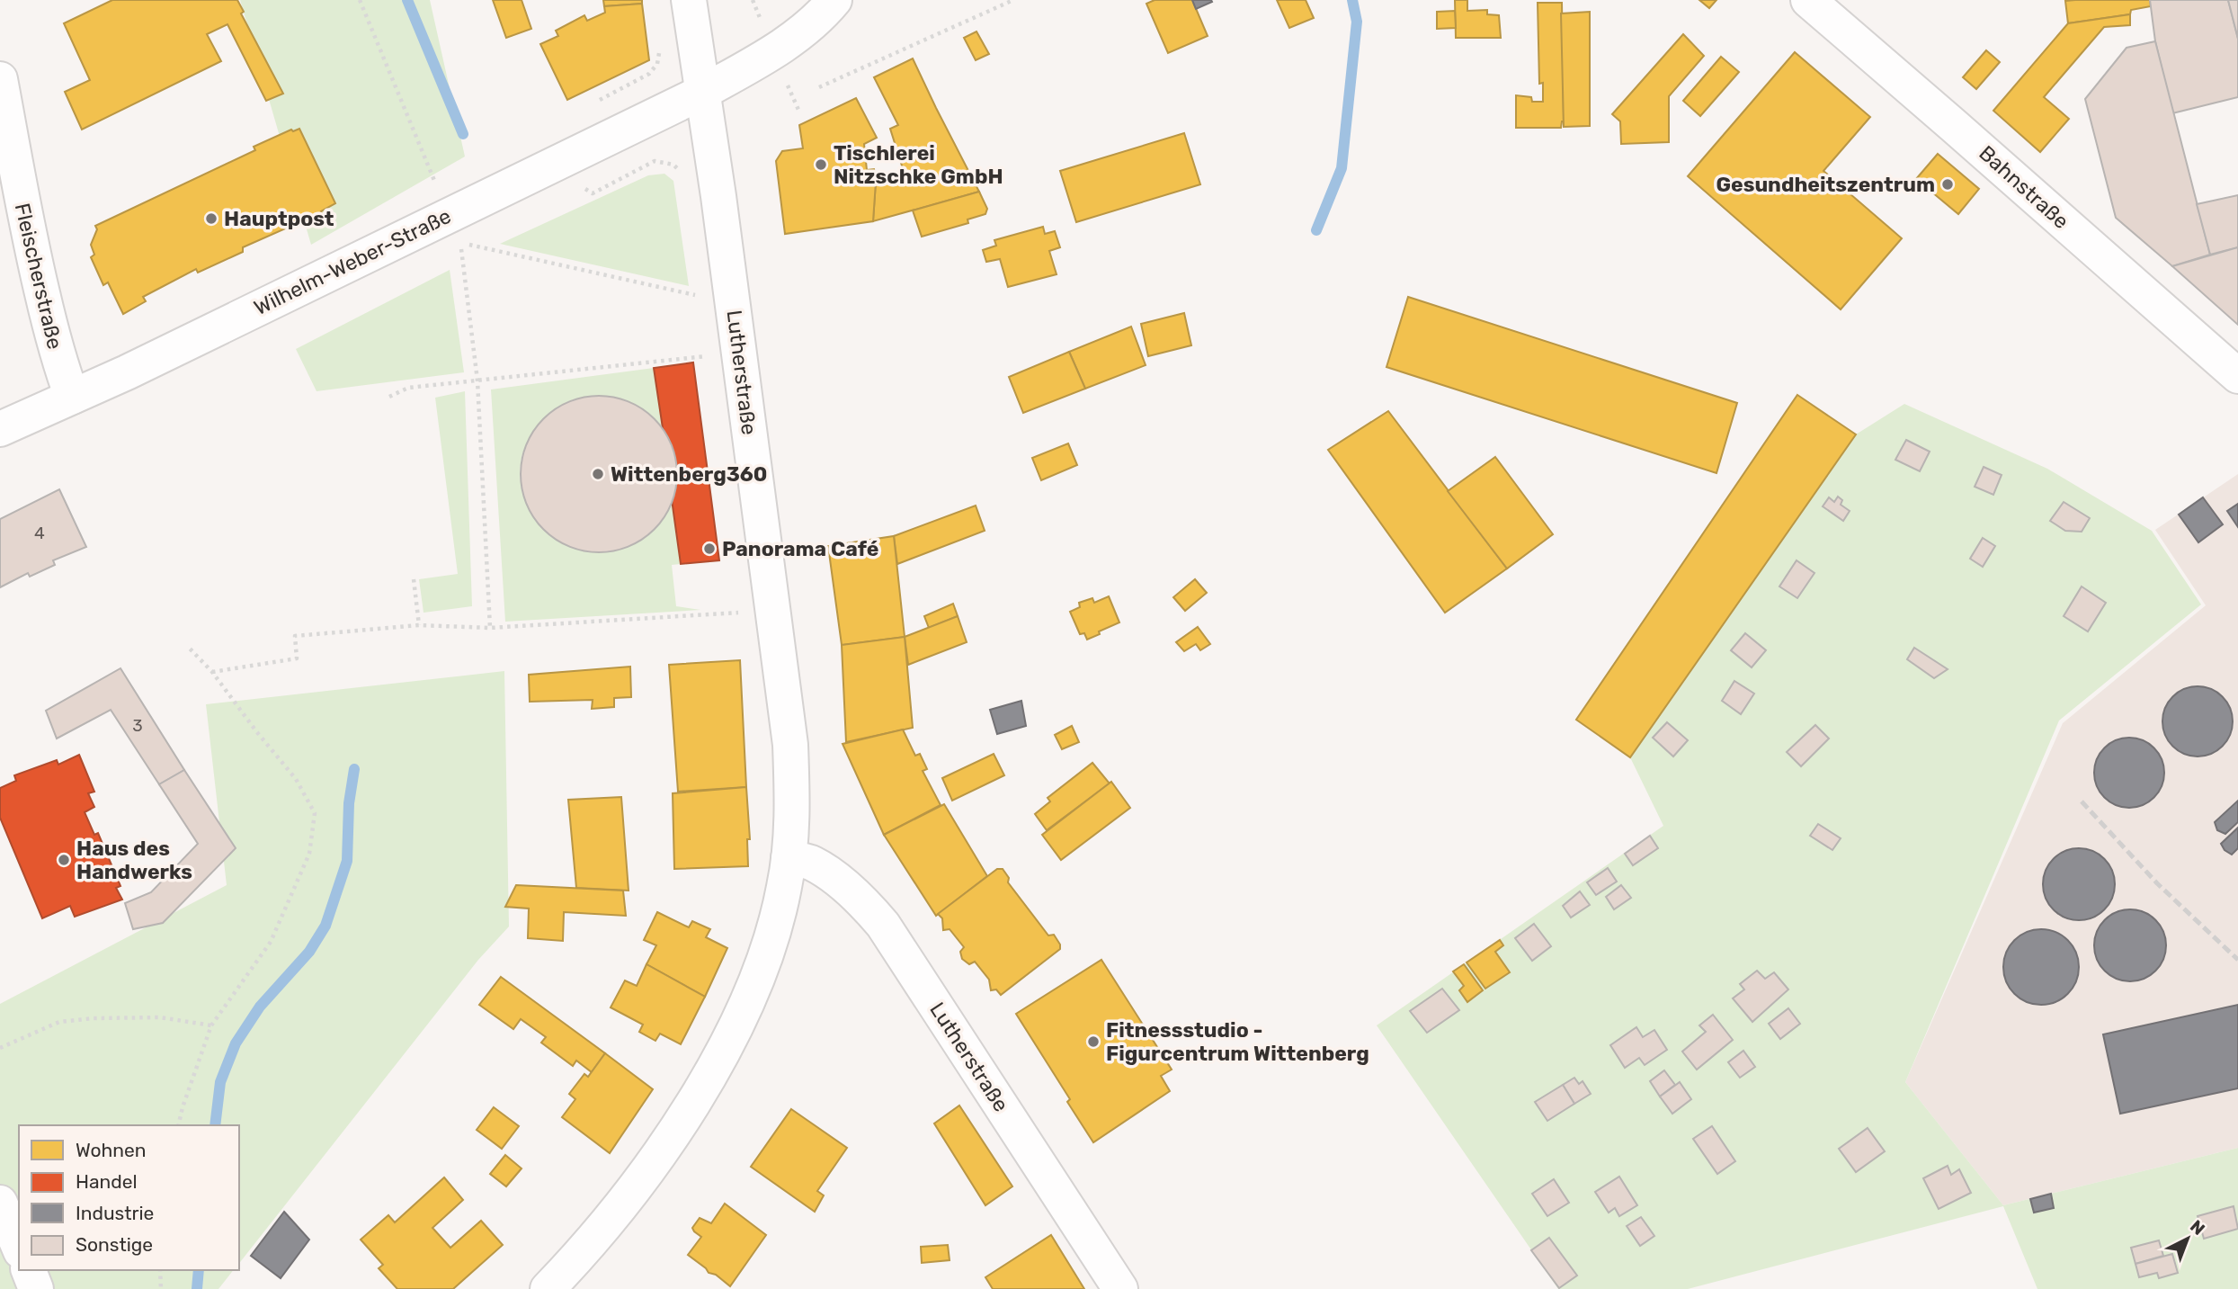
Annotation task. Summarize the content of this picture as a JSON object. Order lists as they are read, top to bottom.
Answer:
{
  "streets": {
    "street": [
      "Bahnstraße",
      "Wilhelm-Weber-Straße",
      "Fleischerstraße",
      "Lutherstraße"
    ]
  },
  "crossings": [
    ["Wilhelm-Weber-Straße", "Fleischerstraße"],
    ["Wilhelm-Weber-Straße", "Lutherstraße"]
  ],
  "places": [
    "Tischlerei Nitzschke GmbH",
    "Gesundheitszentrum",
    "Hauptpost",
    "Wittenberg360",
    "Panorama Café",
    "Haus des Handwerks",
    "Fitnessstudio - Figurcentrum Wittenberg"
  ],
  "house_numbers": ["4", "3"],
  "legend": [
    "Wohnen",
    "Handel",
    "Industrie",
    "Sonstige"
  ],
  "north": "top right"
}
